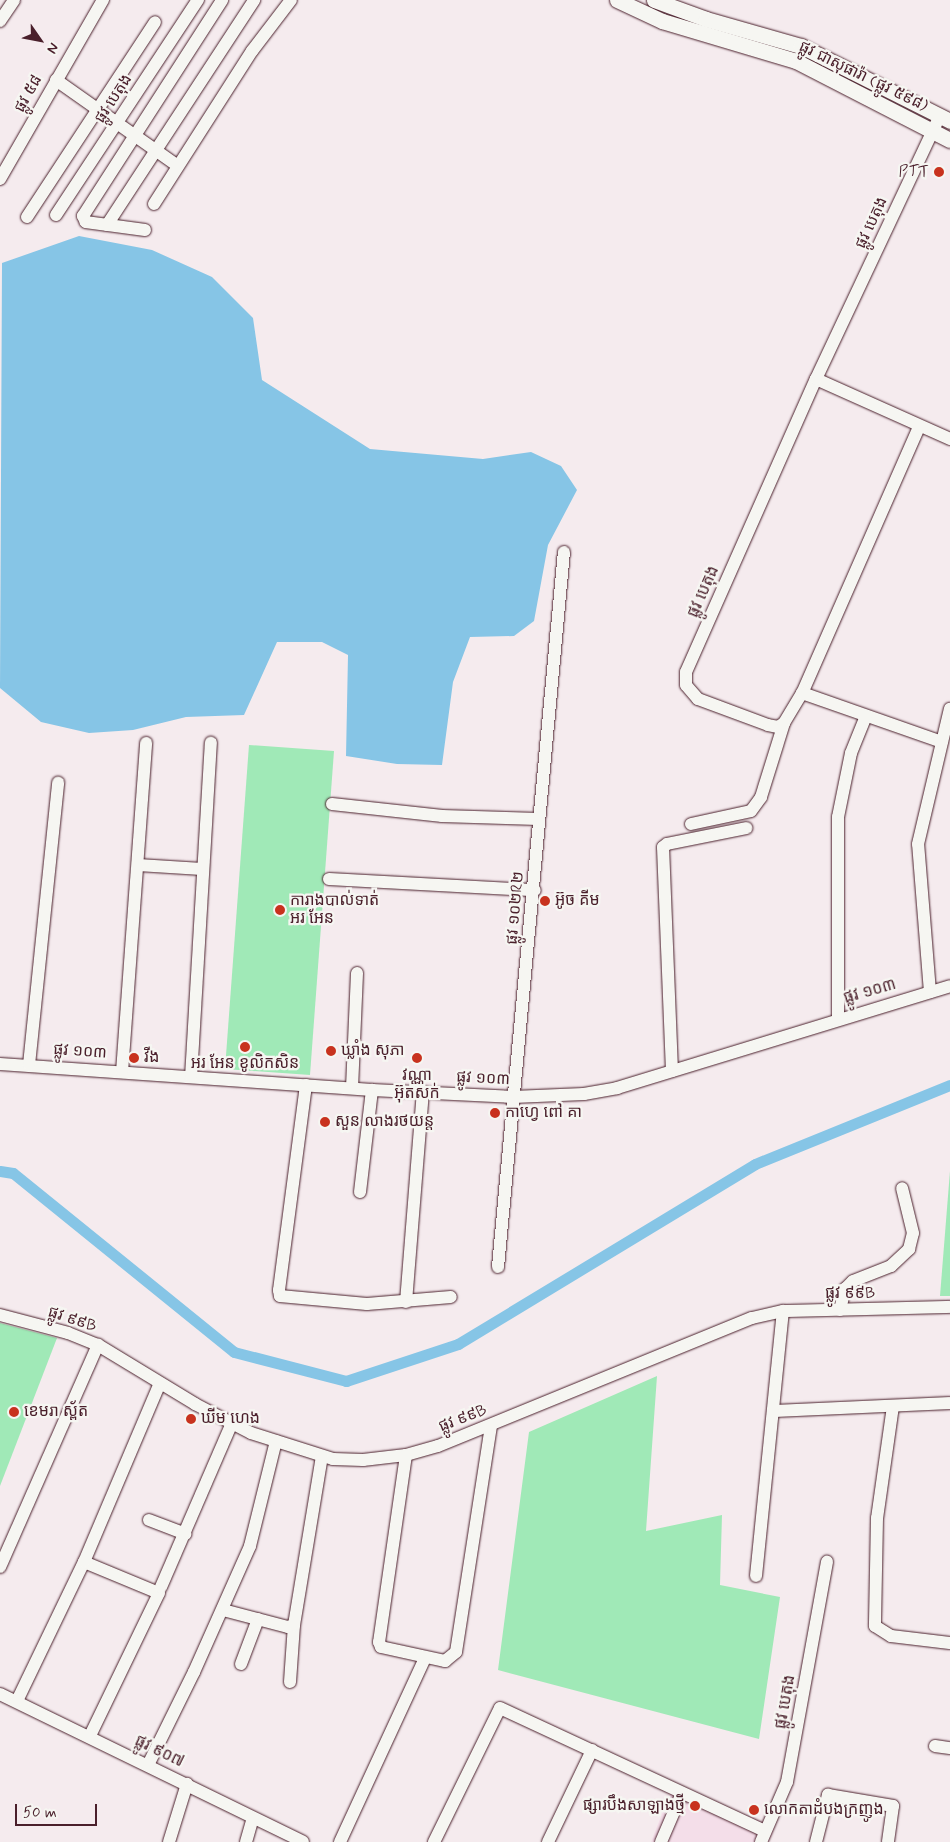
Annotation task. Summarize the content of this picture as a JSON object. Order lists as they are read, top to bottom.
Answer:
{
  "streets": {
    "main road": ["ផ្លូវ ជាសុផារ៉ា (ផ្លូវ ៥៩៨)"],
    "street": [
      "ផ្លូវ ៥៨",
      "ផ្លូវ បេតុង",
      "ផ្លូវ ១០២R២",
      "ផ្លូវ ១០៣",
      "ផ្លូវ ៩៩B",
      "ផ្លូវ ៩០៧"
    ]
  },
  "crossings": [
    ["ផ្លូវ ជាសុផារ៉ា (ផ្លូវ ៥៩៨)", "ផ្លូវ បេតុង"],
    ["ផ្លូវ ១០២R២", "ផ្លូវ ១០៣"]
  ],
  "places": [
    "PTT",
    "អ៊ូច គីម",
    "ការាងបាល់ទាត់ អរ អែន",
    "អរ អែន ខូលិកសិន",
    "ឃ្លាំង សុភា",
    "វីង",
    "វណ្ណា អ៊ុតសក់",
    "កាហ្វេ ពៅ គា",
    "សួន លាងរថយន្ត",
    "ខេមរា ស្ព័ត",
    "ឃីម ហេង",
    "ផ្សារបឹងសាឡាងថ្មី",
    "លោកតាដំបងក្រញូង"
  ],
  "scale_bar": "50 m",
  "north": "bottom right"
}
